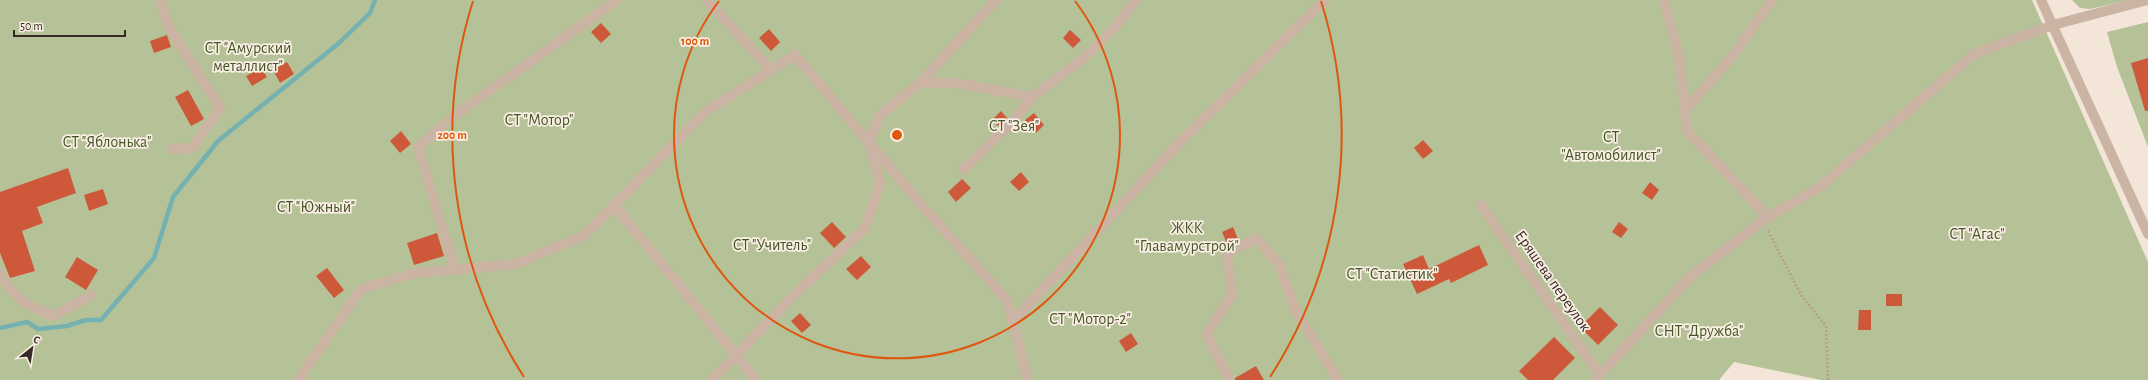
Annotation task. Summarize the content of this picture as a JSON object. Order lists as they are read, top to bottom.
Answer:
{
  "streets": {
    "street": ["Еряшева переулок"]
  },
  "parks": [
    "СТ \"Амурский металлист\"",
    "СТ \"Мотор\"",
    "СТ \"Зея\"",
    "СТ \"Автомобилист\"",
    "СТ \"Яблонька\"",
    "СТ \"Южный\"",
    "ЖКК \"Главамурстрой\"",
    "СТ \"Агас\"",
    "СТ \"Учитель\"",
    "СТ \"Статистик\"",
    "СТ \"Мотор-2\"",
    "СНТ \"Дружба\""
  ],
  "scale_bar": "50 m",
  "north": "top right",
  "rings": ["100 m", "200 m"]
}
